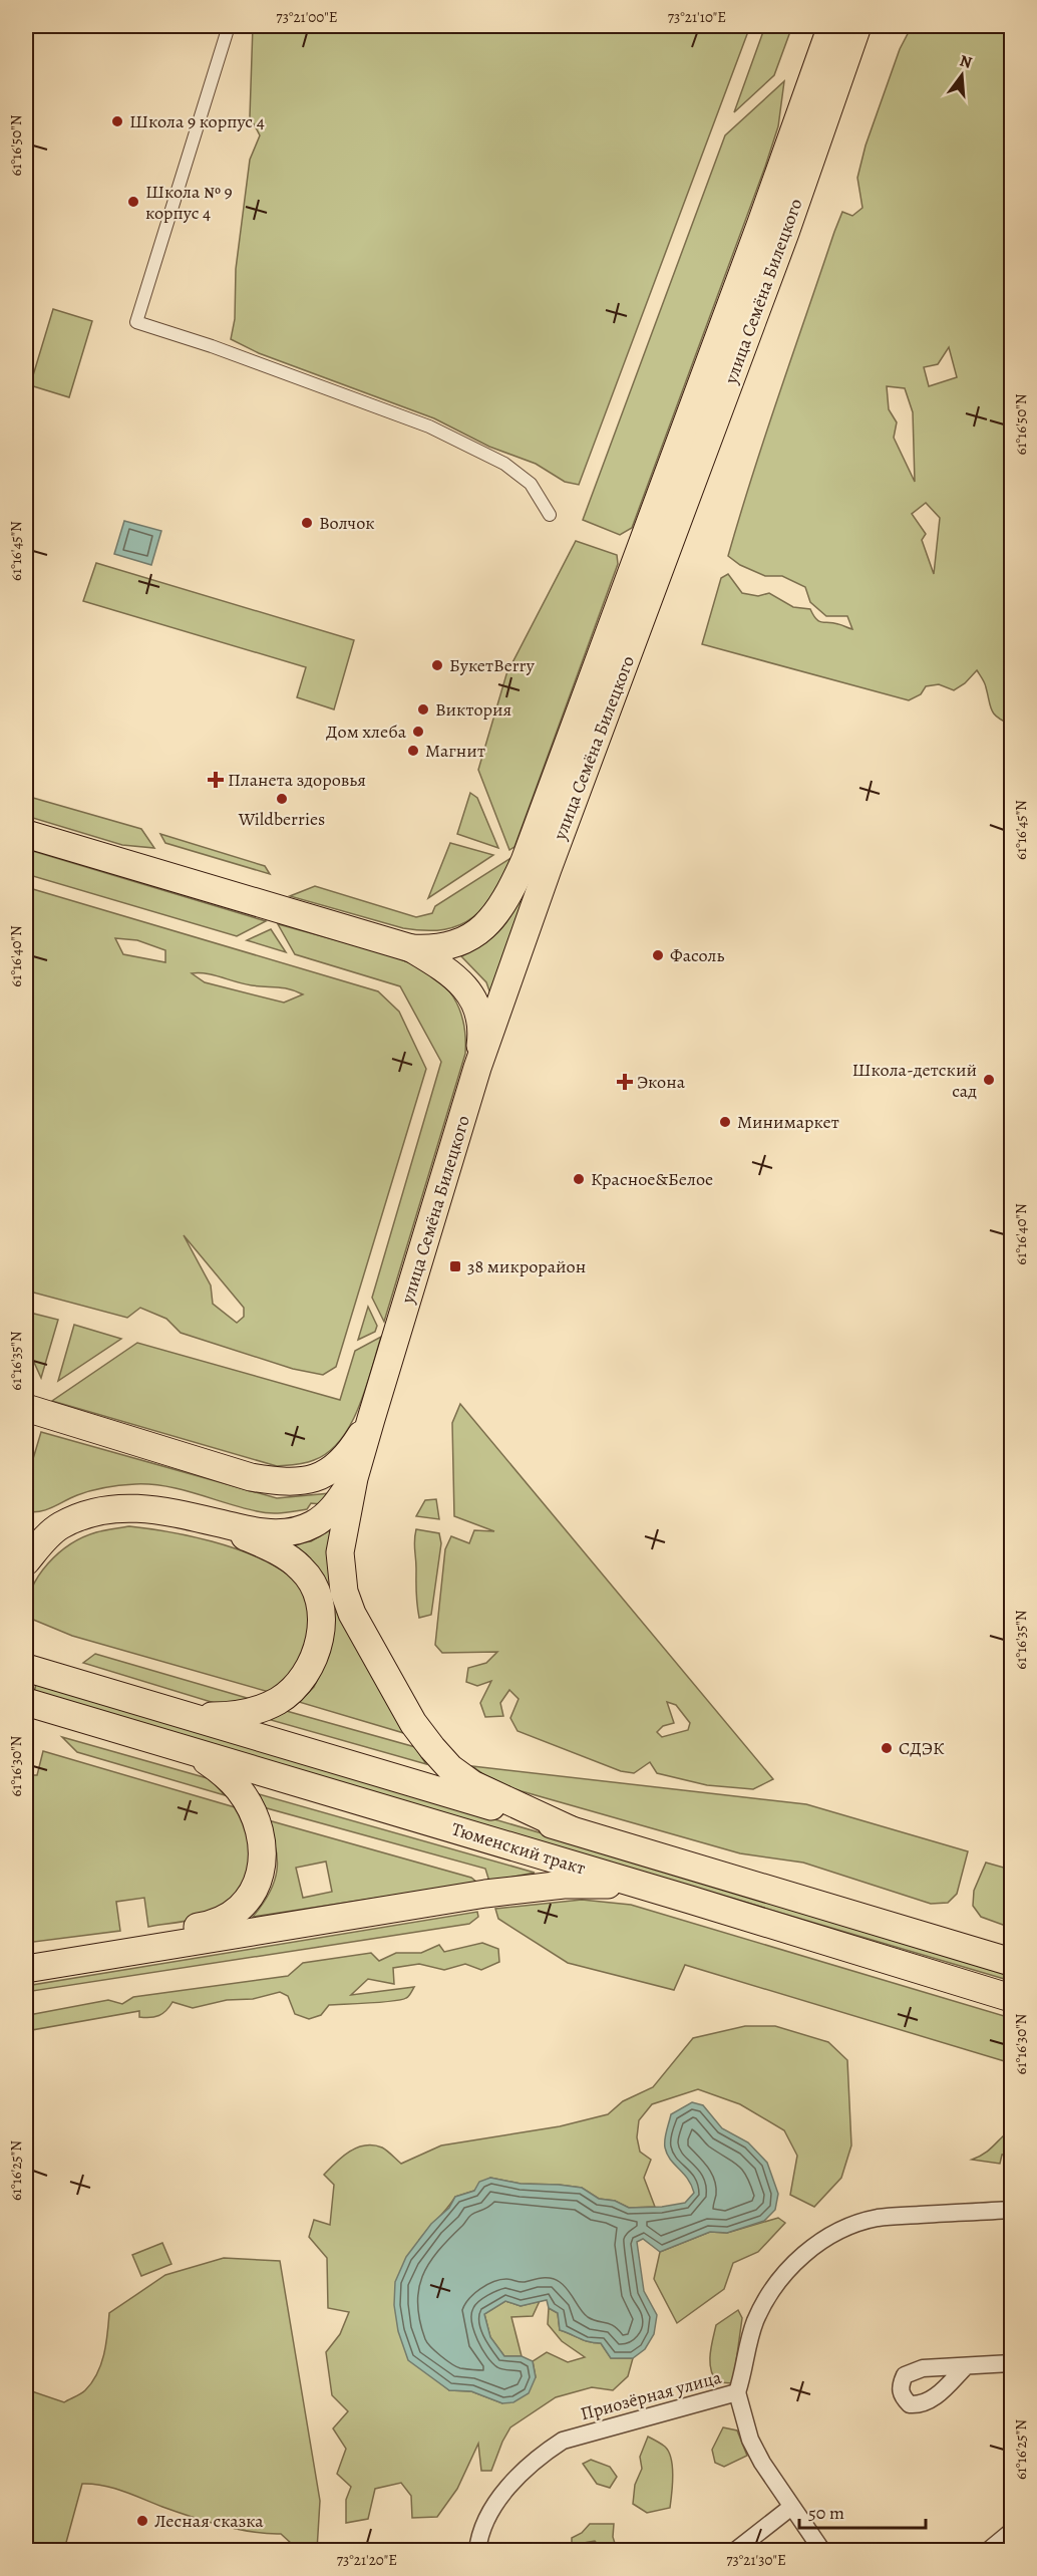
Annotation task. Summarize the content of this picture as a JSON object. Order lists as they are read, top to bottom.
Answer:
{
  "streets": {
    "main road": ["улица Семёна Билецкого", "Тюменский тракт"],
    "street": ["Приозёрная улица"]
  },
  "crossings": [
    ["улица Семёна Билецкого", "Тюменский тракт"]
  ],
  "places": {
    "other": [
      "Школа 9 корпус 4",
      "Школа № 9 корпус 4",
      "Волчок",
      "БукетBerry",
      "Виктория",
      "Дом хлеба",
      "Магнит",
      "Wildberries",
      "Фасоль",
      "Школа-детский сад",
      "Минимаркет",
      "Красное&Белое",
      "СДЭК",
      "Лесная сказка"
    ],
    "health": ["Планета здоровья", "Экона"],
    "transit": ["38 микрорайон"]
  },
  "scale_bar": "50 m",
  "north": "top",
  "coordinates": [
    "73°21'00\"E",
    "73°21'10\"E",
    "61°16'50\"N",
    "61°16'45\"N",
    "61°16'40\"N",
    "61°16'35\"N",
    "61°16'30\"N",
    "61°16'25\"N",
    "73°21'20\"E",
    "73°21'30\"E"
  ]
}
